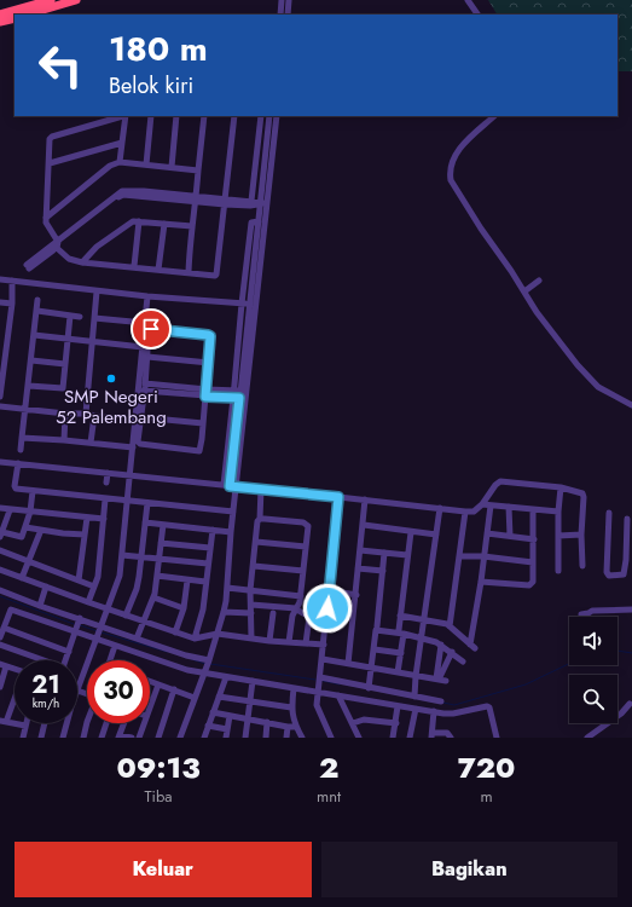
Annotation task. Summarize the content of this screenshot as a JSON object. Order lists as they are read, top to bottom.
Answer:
{
  "places": ["SMP Negeri 52 Palembang"],
  "page": {
    "turn": ["180 m", "Belok kiri"],
    "speed": "21 km/h",
    "limit": "30",
    "eta": [
      "09:13",
      "Tiba",
      "2",
      "mnt",
      "720",
      "m"
    ],
    "buttons": ["Keluar", "Bagikan"]
  }
}
